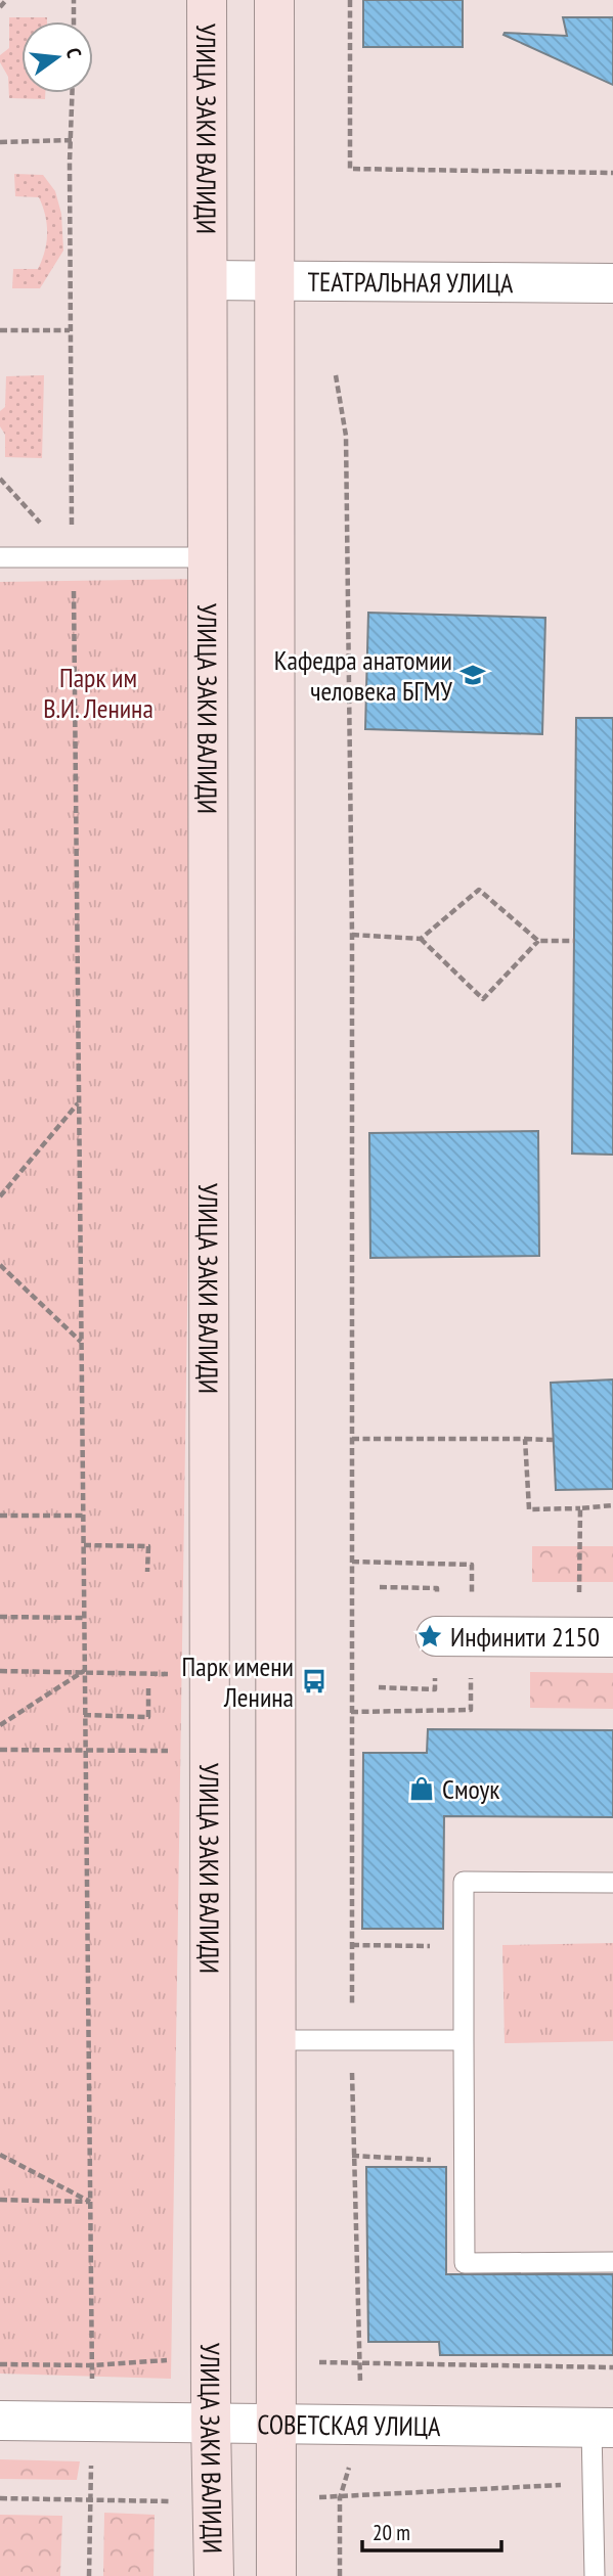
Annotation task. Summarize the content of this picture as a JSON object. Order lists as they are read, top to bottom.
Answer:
{
  "streets": {
    "main road": ["УЛИЦА ЗАКИ ВАЛИДИ"],
    "street": ["ТЕАТРАЛЬНАЯ УЛИЦА", "СОВЕТСКАЯ УЛИЦА"]
  },
  "crossings": [
    ["УЛИЦА ЗАКИ ВАЛИДИ", "ТЕАТРАЛЬНАЯ УЛИЦА"],
    ["УЛИЦА ЗАКИ ВАЛИДИ", "СОВЕТСКАЯ УЛИЦА"]
  ],
  "parks": ["Парк им В.И. Ленина"],
  "places": {
    "school or university": ["Кафедра анатомии человека БГМУ"],
    "place": ["Инфинити 2150"],
    "bus stop": ["Парк имени Ленина"],
    "shop": ["Смоук"]
  },
  "scale_bar": "20 m",
  "north": "right"
}
